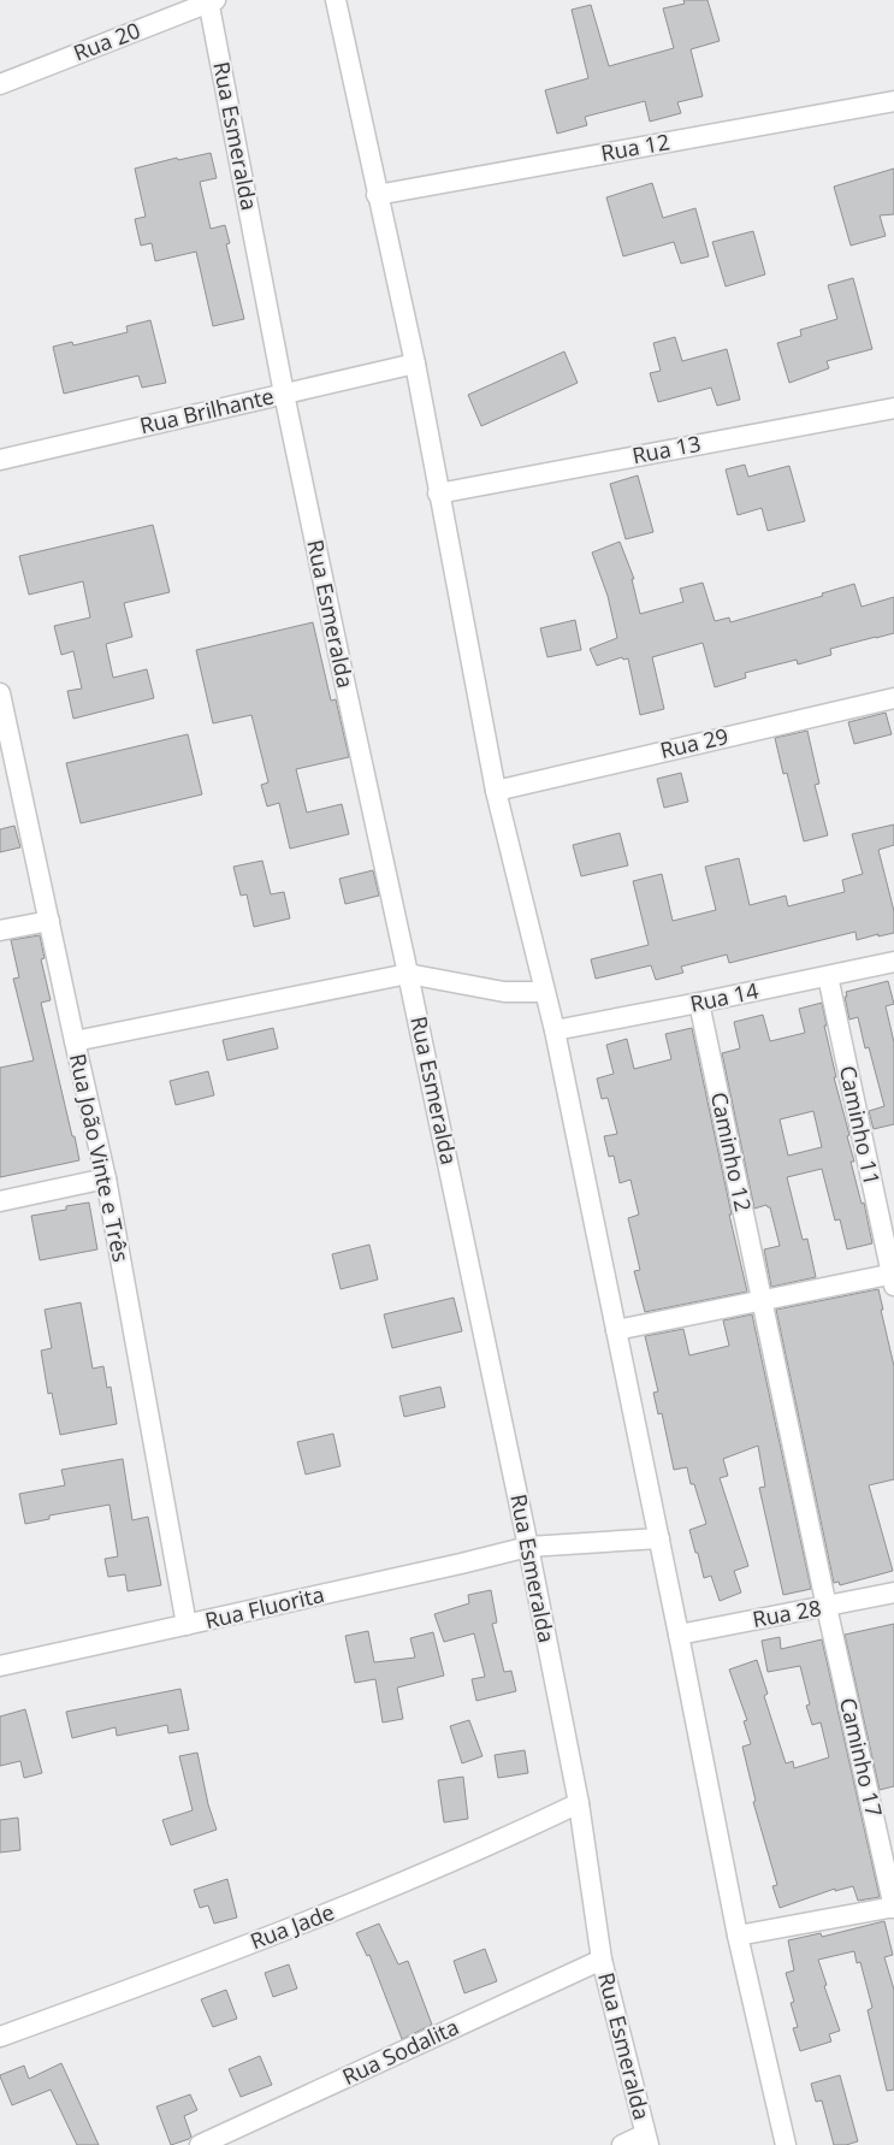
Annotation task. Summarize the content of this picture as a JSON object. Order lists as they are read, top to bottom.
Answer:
{
  "streets": {
    "street": [
      "Rua 20",
      "Rua Esmeralda",
      "Rua 12",
      "Rua Brilhante",
      "Rua 13",
      "Rua 29",
      "Rua 14",
      "Caminho 11",
      "Caminho 12",
      "Rua João Vinte e Três",
      "Rua Fluorita",
      "Rua 28",
      "Caminho 17",
      "Rua Jade",
      "Rua Sodalita"
    ]
  },
  "crossings": [
    ["Rua 20", "Rua Esmeralda"],
    ["Rua Esmeralda", "Rua Brilhante"],
    ["Rua Esmeralda", "Rua Fluorita"],
    ["Rua Esmeralda", "Rua Jade"],
    ["Rua Esmeralda", "Rua Sodalita"],
    ["Rua 14", "Caminho 11"],
    ["Rua 14", "Caminho 12"],
    ["Caminho 12", "Rua 28"],
    ["Caminho 12", "Caminho 17"],
    ["Rua João Vinte e Três", "Rua Fluorita"],
    ["Rua 28", "Caminho 17"]
  ]
}
